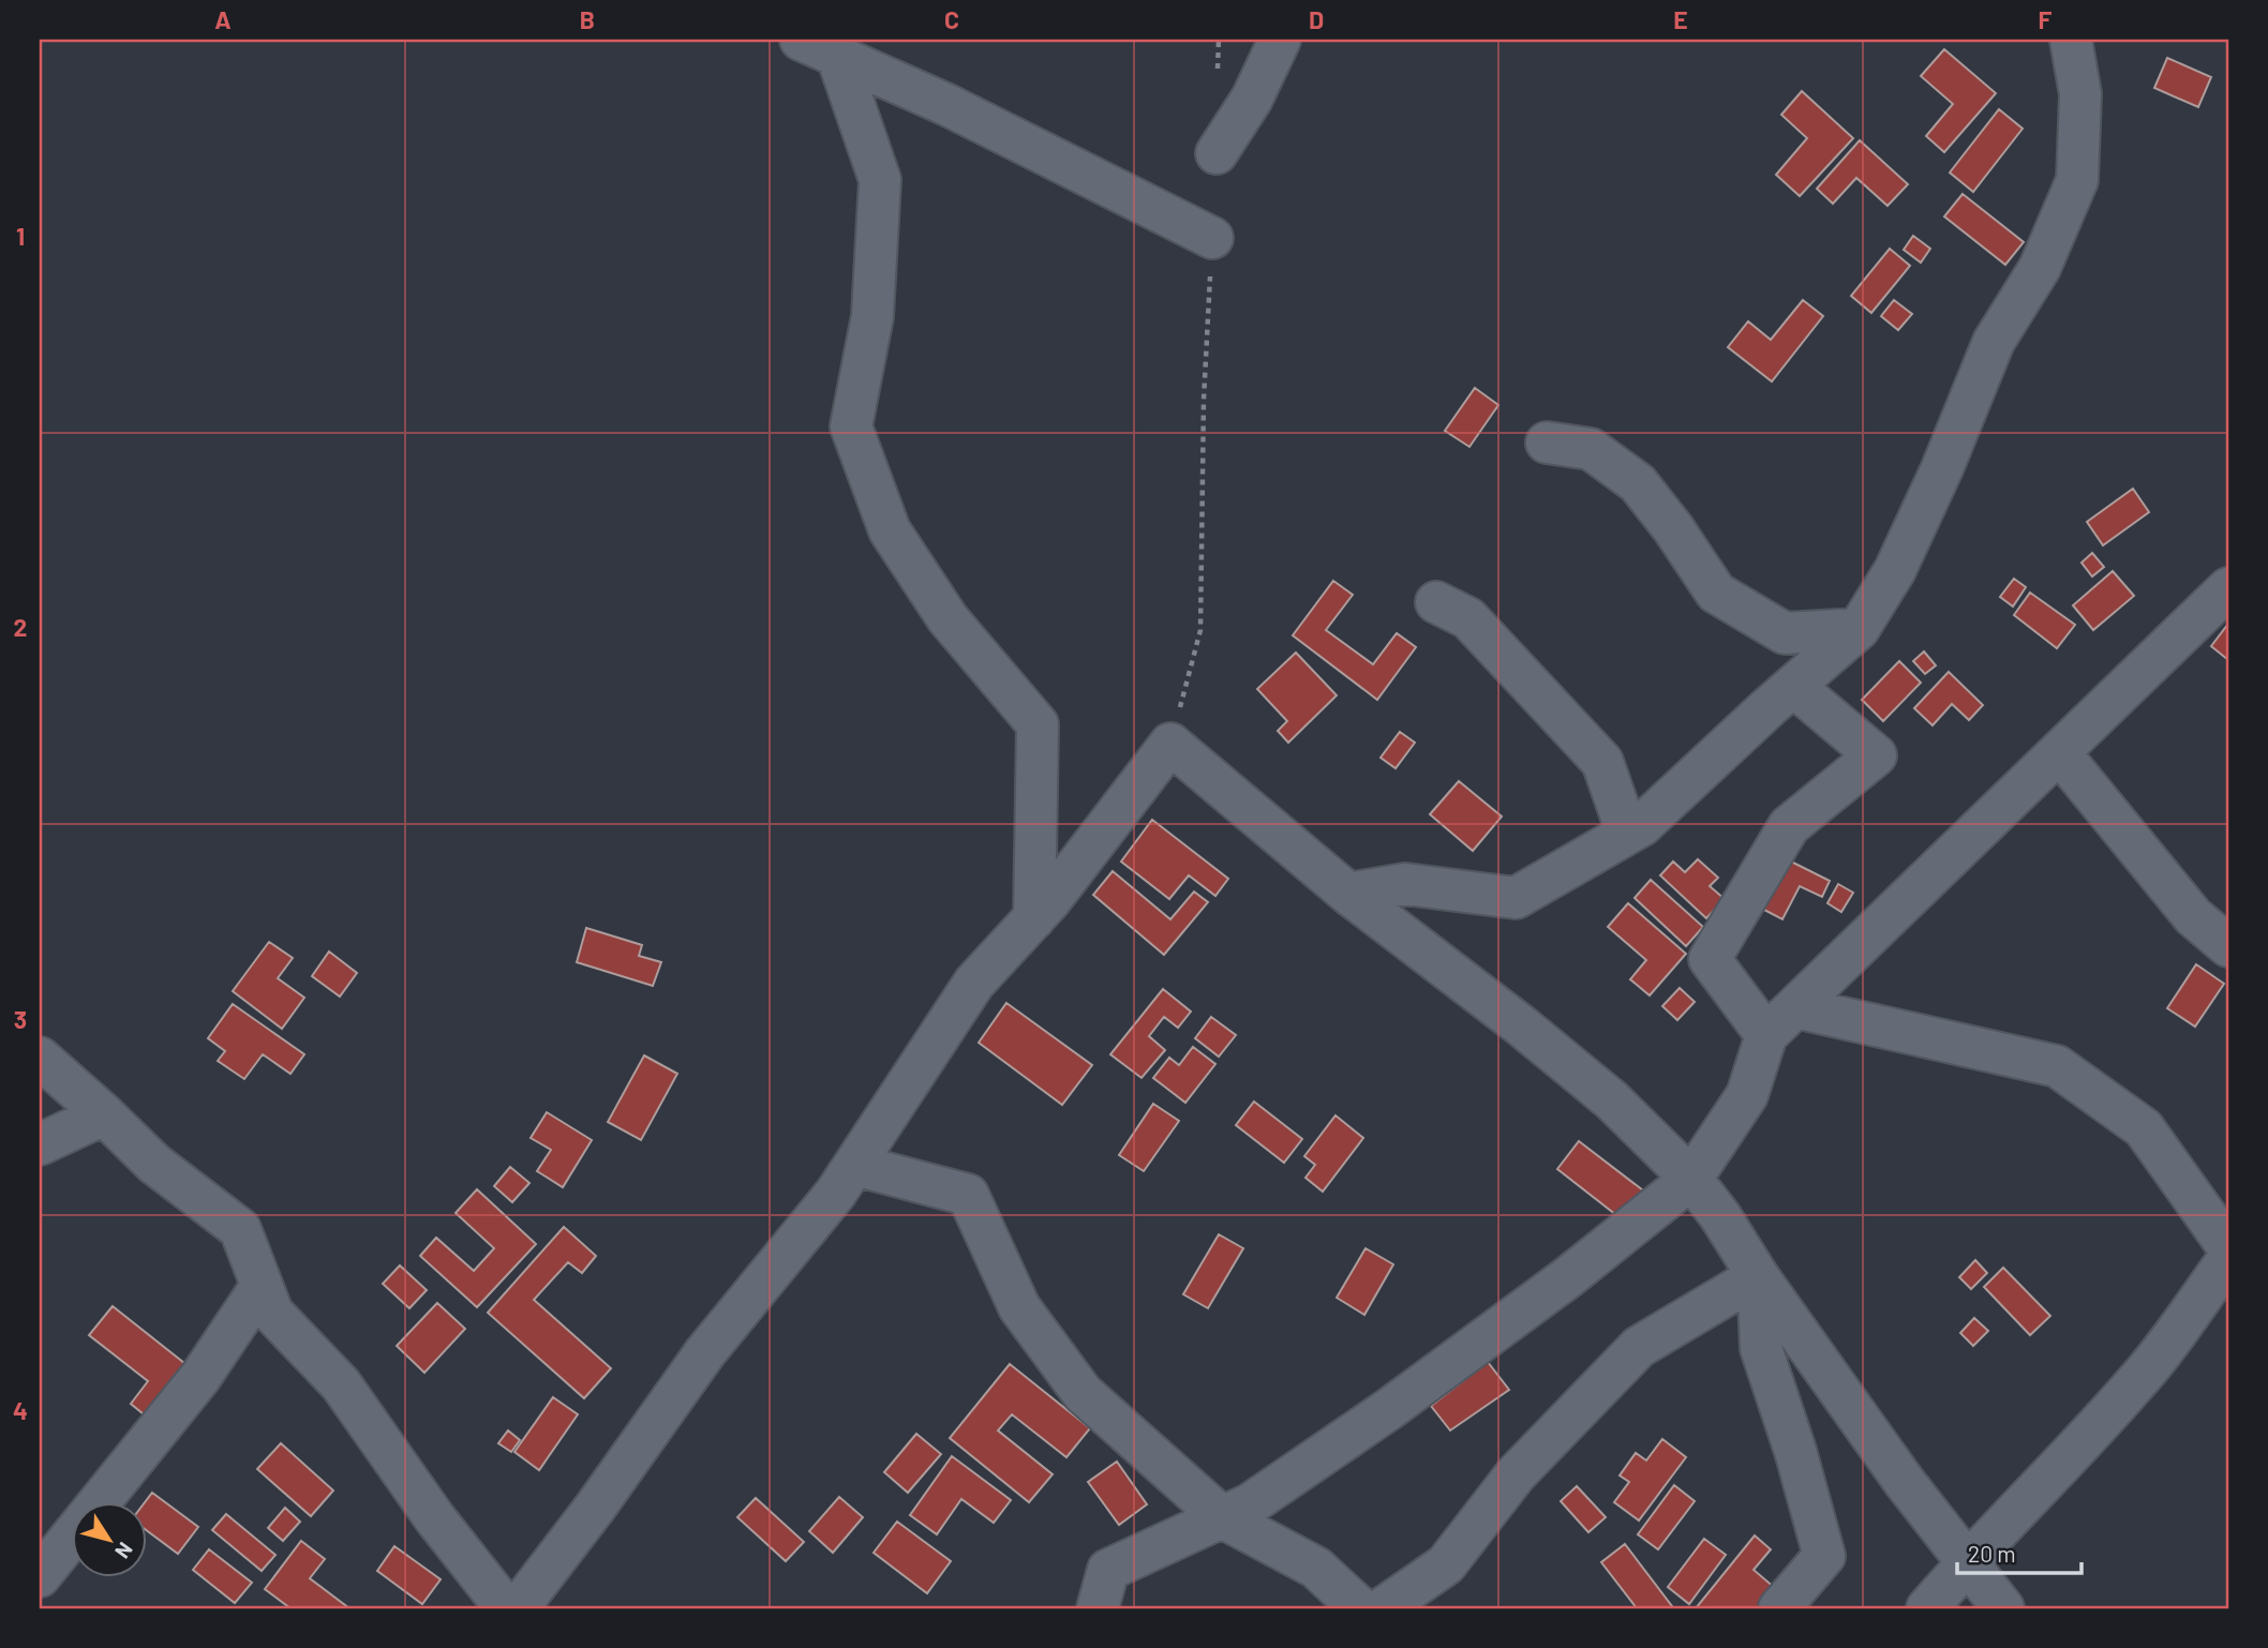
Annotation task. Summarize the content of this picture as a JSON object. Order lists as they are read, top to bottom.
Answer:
{
  "scale_bar": "20 m",
  "north": "bottom right",
  "grid": {
    "columns": [
      "A",
      "B",
      "C",
      "D",
      "E",
      "F"
    ],
    "rows": [
      "1",
      "2",
      "3",
      "4"
    ]
  }
}
